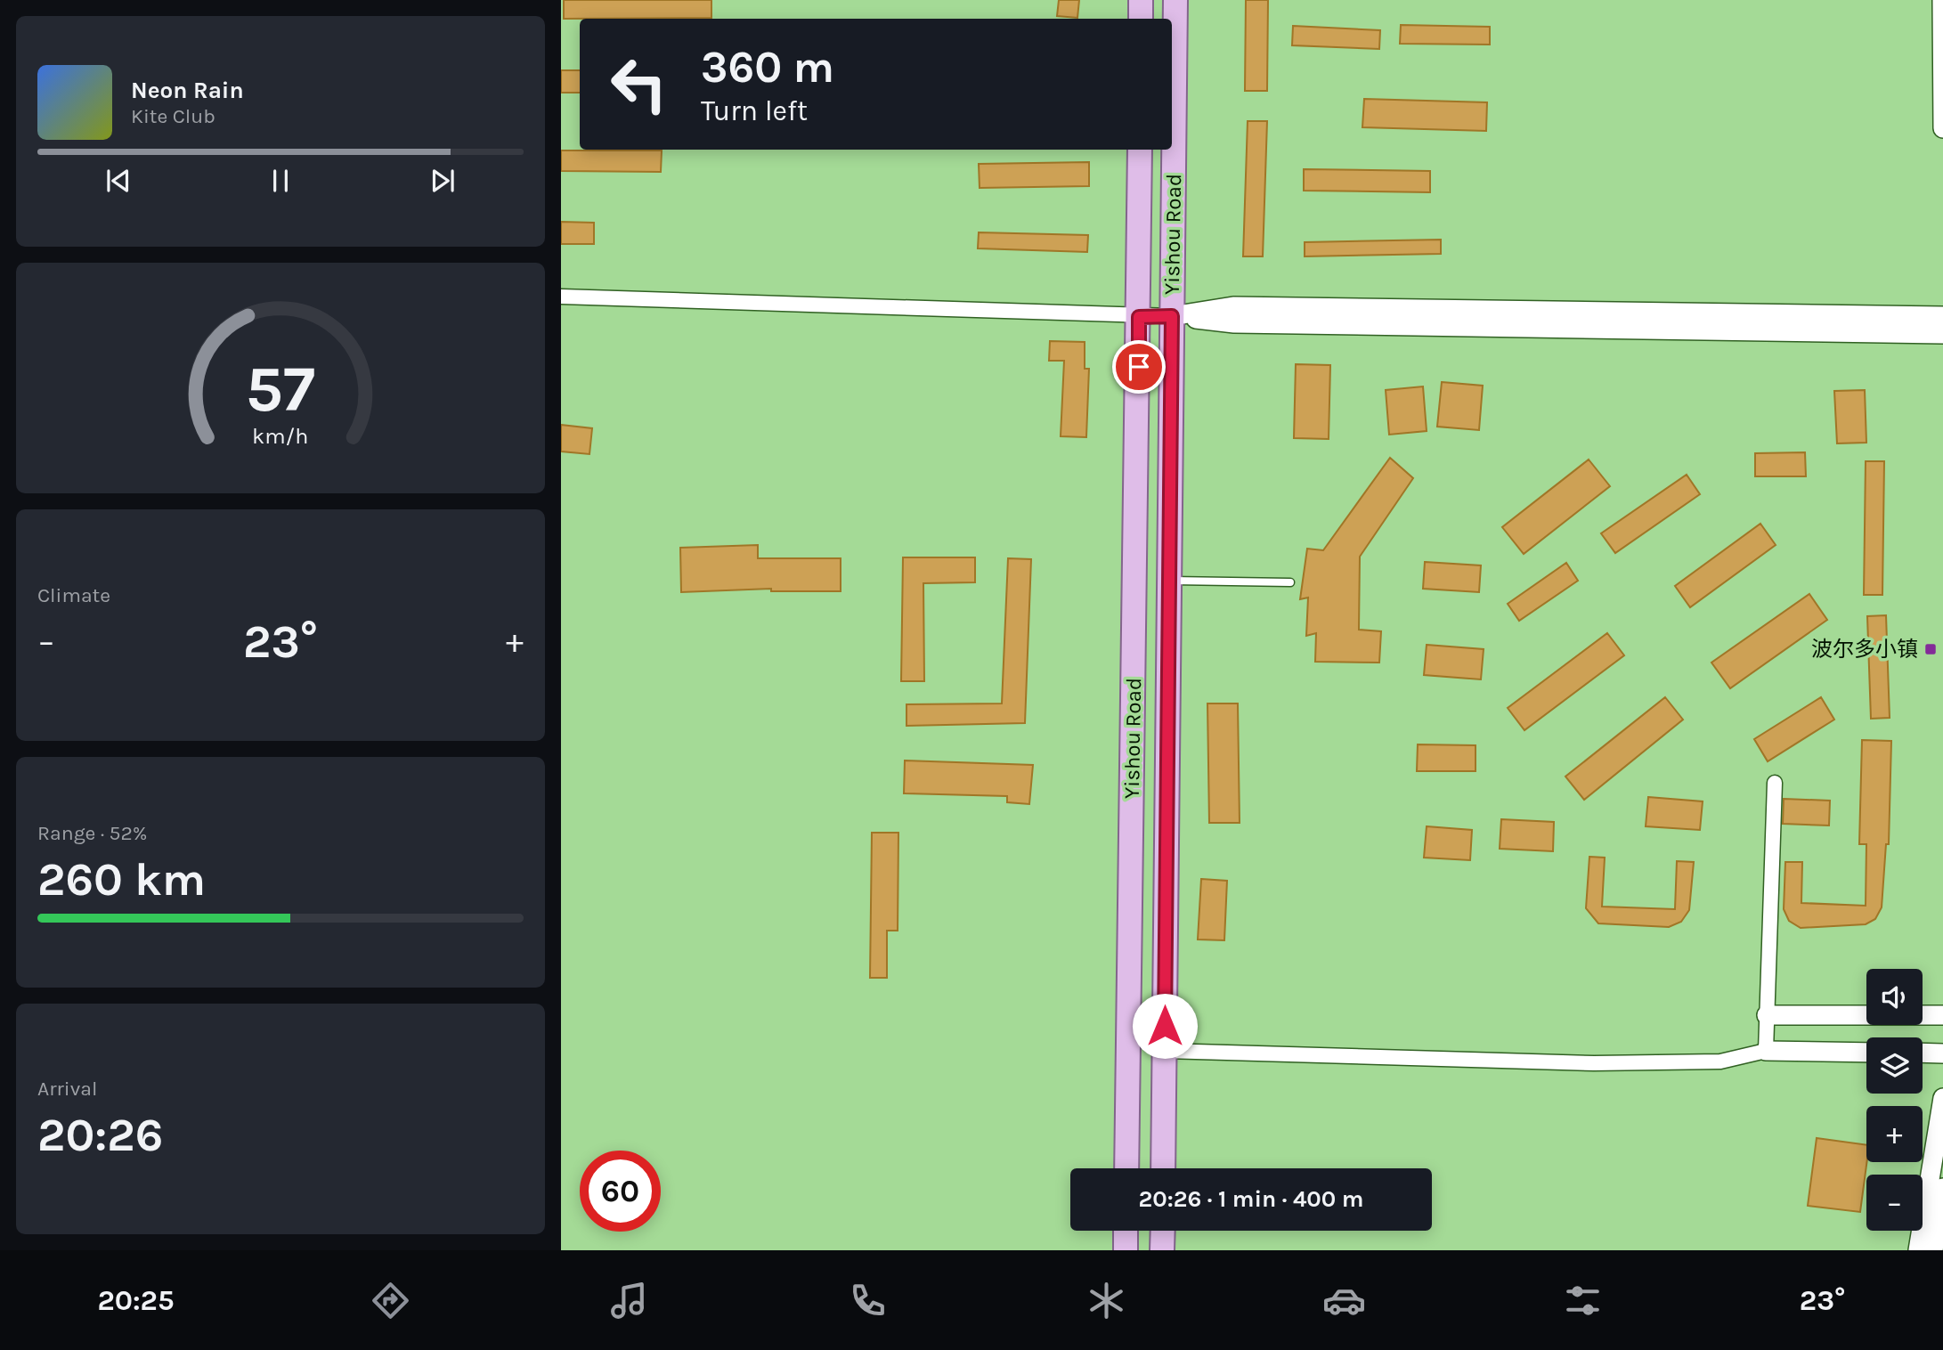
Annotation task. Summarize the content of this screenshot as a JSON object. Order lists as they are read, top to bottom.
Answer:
{
  "streets": {
    "main road": ["Yishou Road"]
  },
  "places": {
    "transit": ["波尔多小镇"]
  },
  "page": {
    "turn": ["360 m", "Turn left"],
    "song": ["Neon Rain", "Kite Club"],
    "tile": [
      "Climate",
      ["Range · 52%", "260 km"],
      ["Arrival", "20:26"]
    ],
    "heat": ["−", "23°", "+"],
    "map_buttons": ["+", "−"],
    "limit": "60",
    "trip": "20:26 · 1 min · 400 m",
    "tabs": ["20:25", "23°"],
    "gauge": ["57", "km/h"]
  }
}
